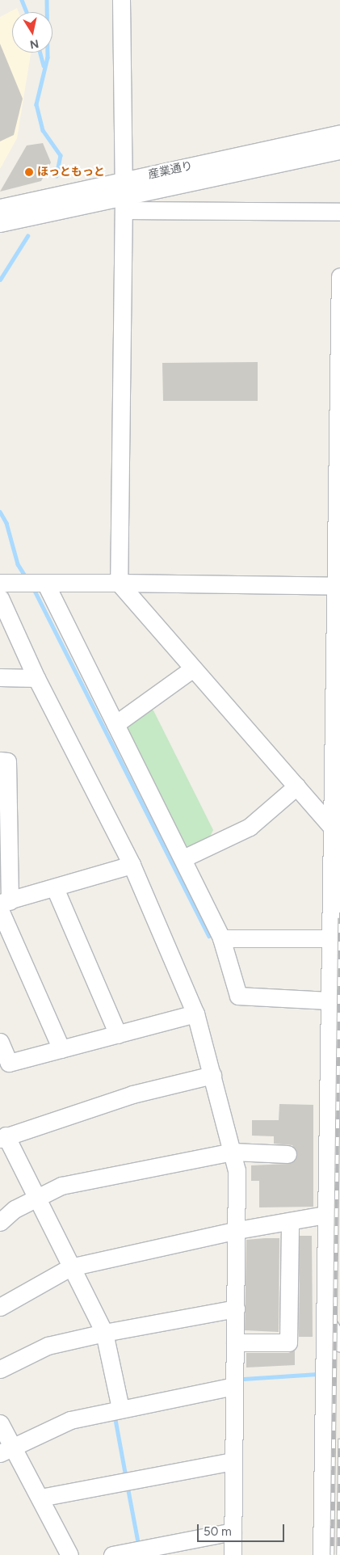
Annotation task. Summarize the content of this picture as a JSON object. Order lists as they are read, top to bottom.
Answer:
{
  "streets": {
    "street": ["産業通り"]
  },
  "places": ["ほっともっと"],
  "scale_bar": "50 m",
  "north": "bottom"
}
